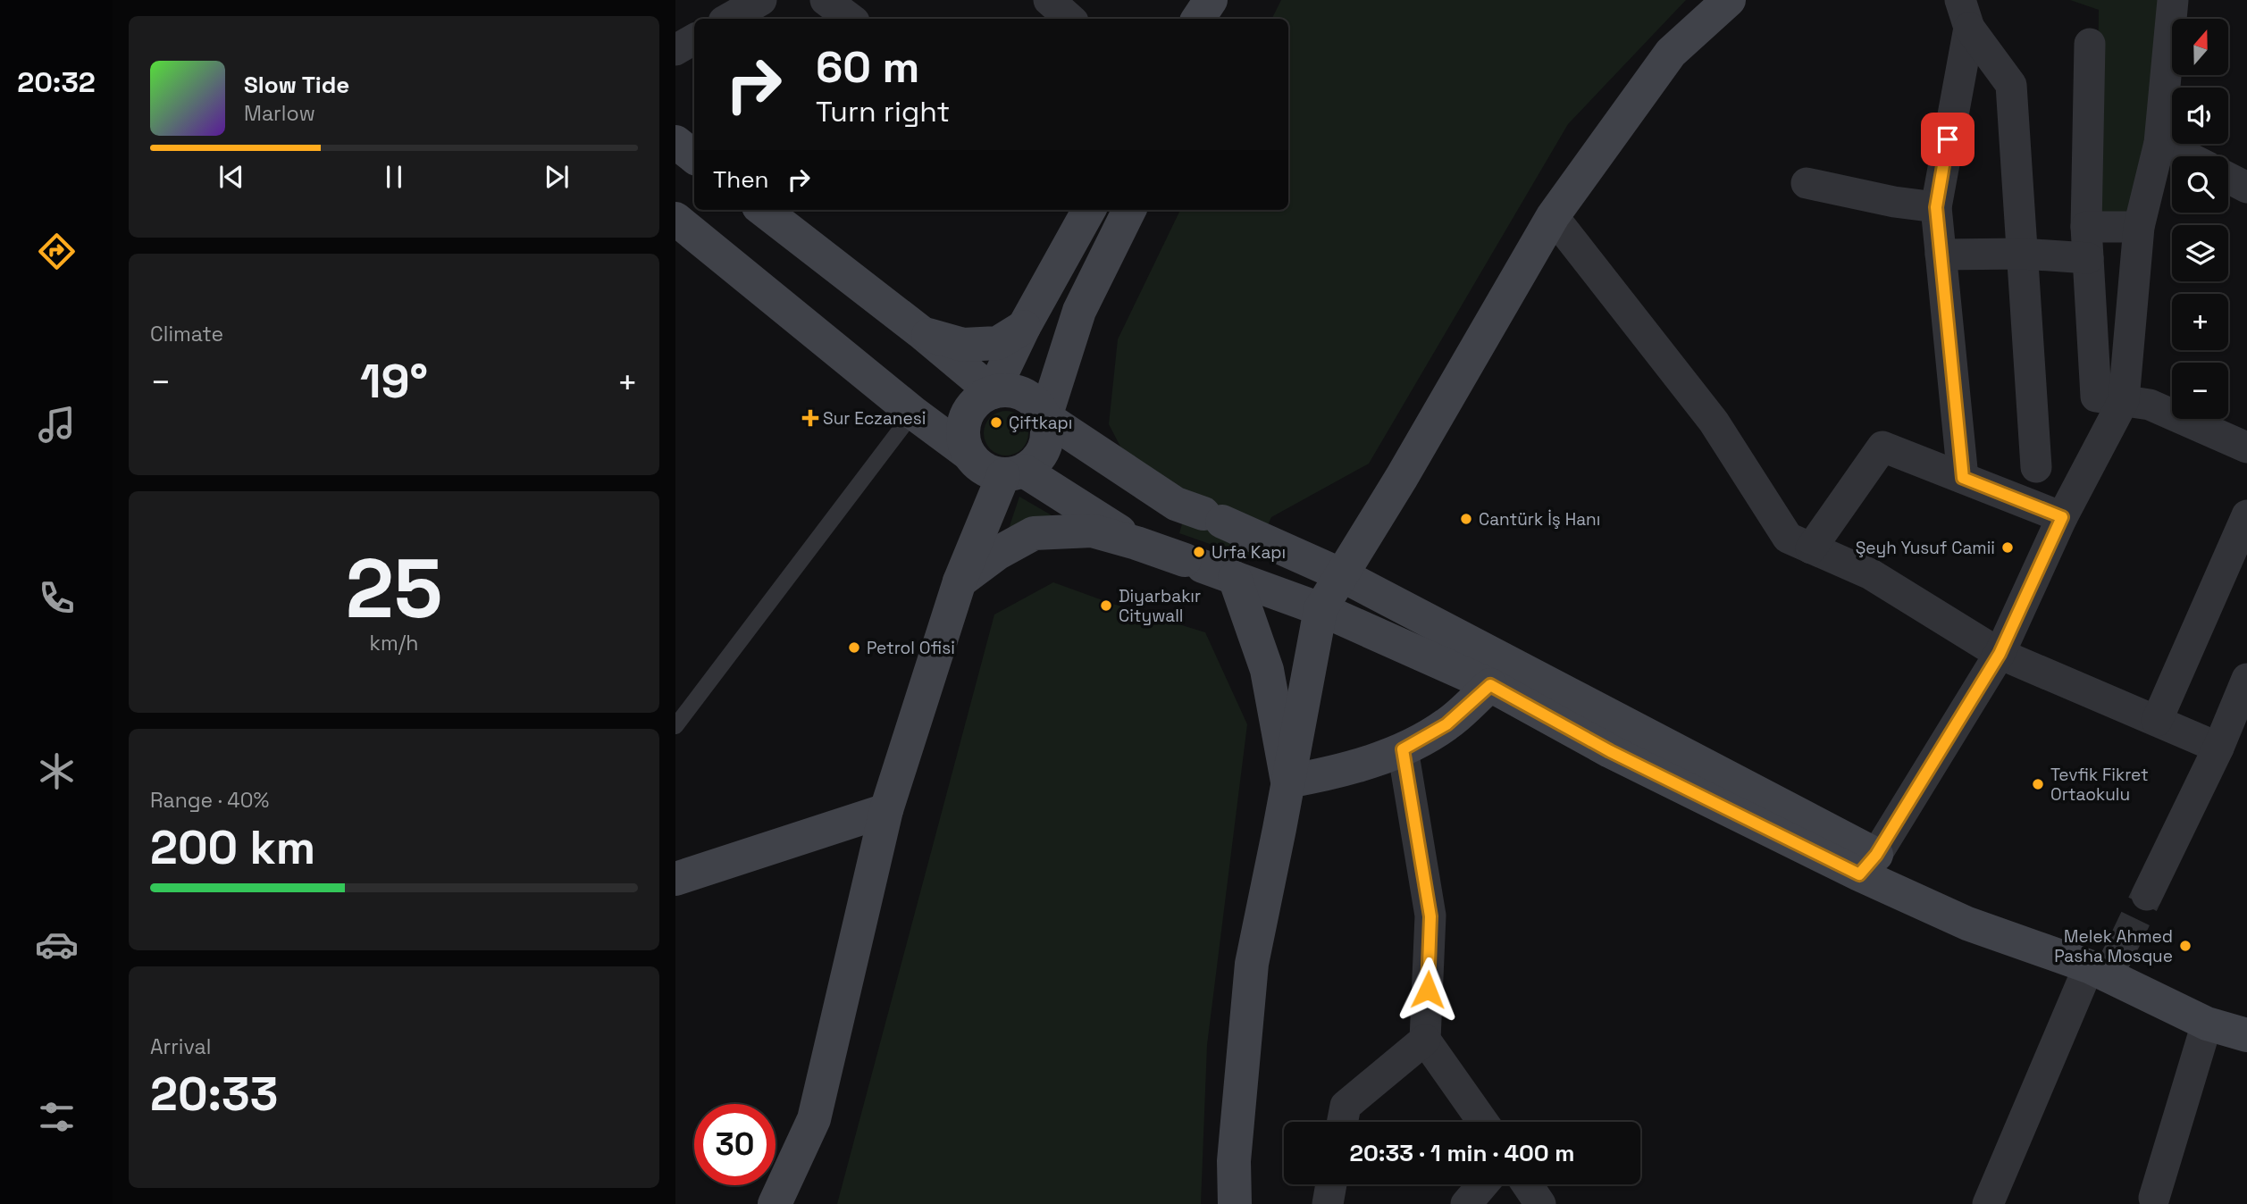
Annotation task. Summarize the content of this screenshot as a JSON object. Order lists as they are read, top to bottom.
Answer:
{
  "places": {
    "health": ["Sur Eczanesi"],
    "other": [
      "Çiftkapı",
      "Cantürk İş Hanı",
      "Şeyh Yusuf Camii",
      "Urfa Kapı",
      "Diyarbakır Citywall",
      "Petrol Ofisi",
      "Tevfik Fikret Ortaokulu",
      "Melek Ahmed Pasha Mosque"
    ]
  },
  "north": "top",
  "page": {
    "tabs": "20:32",
    "map_buttons": ["+", "−"],
    "turn": ["60 m", "Turn right"],
    "song": ["Slow Tide", "Marlow"],
    "then": "Then",
    "tile": [
      "Climate",
      ["25", "km/h"],
      ["Range · 40%", "200 km"],
      ["Arrival", "20:33"]
    ],
    "heat": ["−", "19°", "+"],
    "limit": "30",
    "trip": "20:33 · 1 min · 400 m"
  }
}
